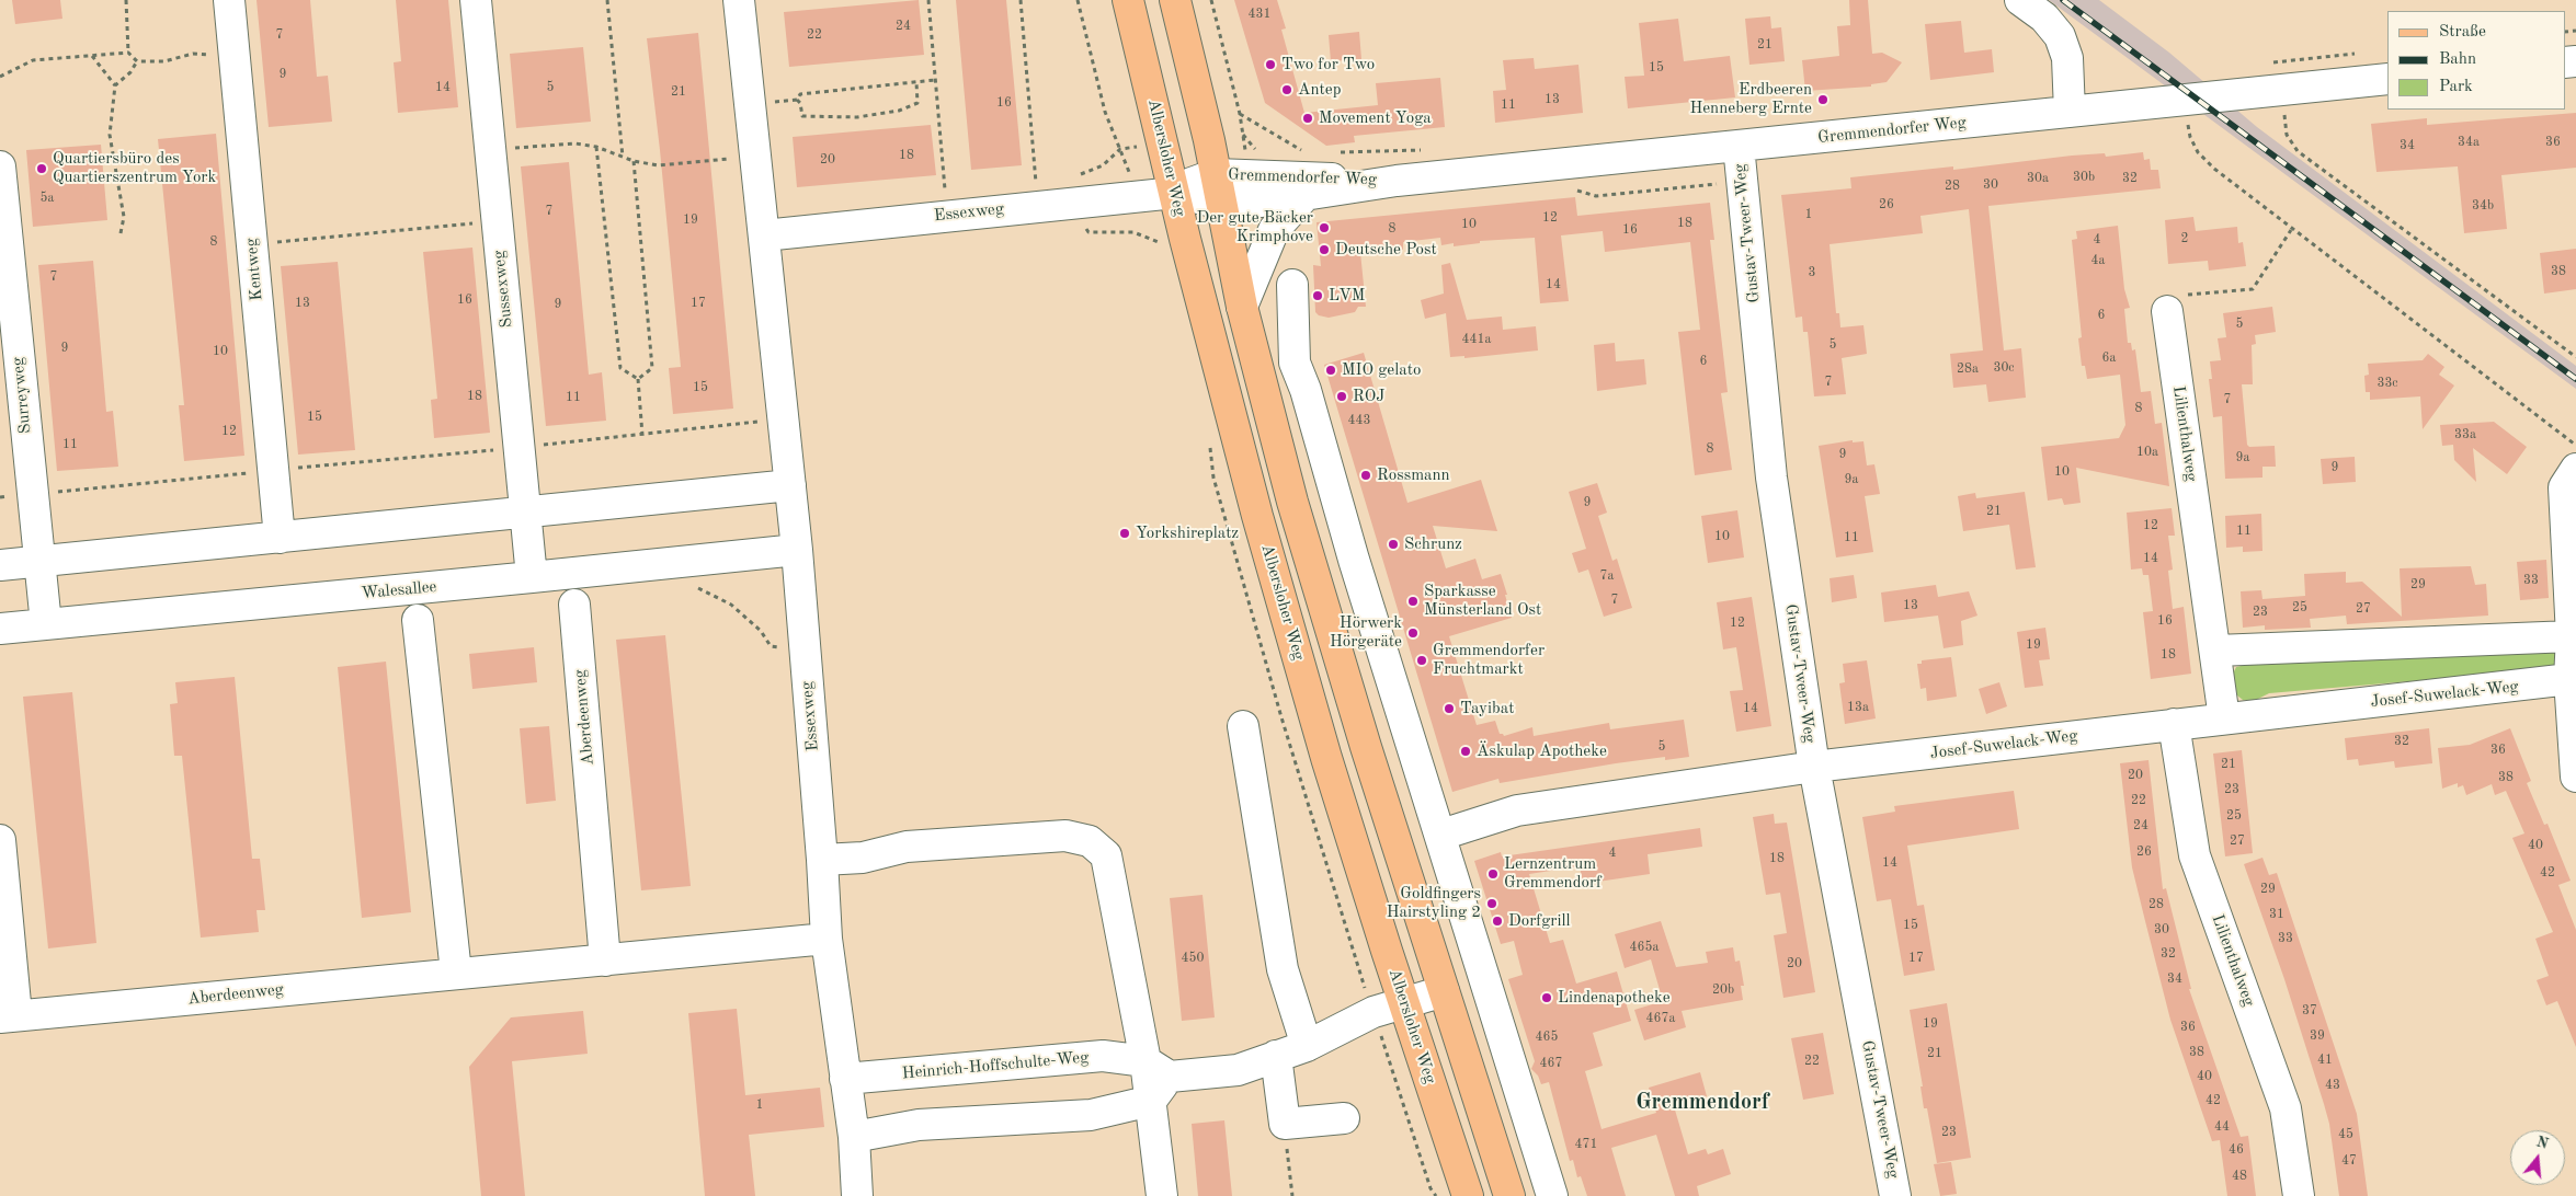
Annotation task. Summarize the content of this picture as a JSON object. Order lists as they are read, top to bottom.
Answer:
{
  "streets": {
    "main road": ["Albersloher Weg"],
    "street": [
      "Gremmendorfer Weg",
      "Essexweg",
      "Gustav-Tweer-Weg",
      "Kentweg",
      "Sussexweg",
      "Surreyweg",
      "Lilienthalweg",
      "Walesallee",
      "Josef-Suwelack-Weg",
      "Aberdeenweg",
      "Heinrich-Hoffschulte-Weg"
    ]
  },
  "crossings": [
    ["Gremmendorfer Weg", "Albersloher Weg"],
    ["Gremmendorfer Weg", "Essexweg"],
    ["Gremmendorfer Weg", "Gustav-Tweer-Weg"],
    ["Albersloher Weg", "Essexweg"],
    ["Albersloher Weg", "Heinrich-Hoffschulte-Weg"],
    ["Essexweg", "Walesallee"],
    ["Essexweg", "Aberdeenweg"],
    ["Essexweg", "Heinrich-Hoffschulte-Weg"],
    ["Gustav-Tweer-Weg", "Josef-Suwelack-Weg"],
    ["Sussexweg", "Walesallee"],
    ["Surreyweg", "Walesallee"],
    ["Lilienthalweg", "Josef-Suwelack-Weg"]
  ],
  "districts": ["Gremmendorf"],
  "places": [
    "Two for Two",
    "Antep",
    "Erdbeeren Henneberg Ernte",
    "Movement Yoga",
    "Quartiersbüro des Quartierszentrum York",
    "Der gute Bäcker Krimphove",
    "Deutsche Post",
    "LVM",
    "MIO gelato",
    "ROJ",
    "Rossmann",
    "Yorkshireplatz",
    "Schrunz",
    "Sparkasse Münsterland Ost",
    "Hörwerk Hörgeräte",
    "Gremmendorfer Fruchtmarkt",
    "Tayibat",
    "Äskulap Apotheke",
    "Lernzentrum Gremmendorf",
    "Goldfingers Hairstyling 2",
    "Dorfgrill",
    "Lindenapotheke"
  ],
  "house_numbers": [
    "431",
    "24",
    "7",
    "22",
    "21",
    "15",
    "9",
    "14",
    "5",
    "21",
    "13",
    "16",
    "11",
    "34a",
    "36",
    "34",
    "18",
    "20",
    "30b",
    "30a",
    "32",
    "30",
    "28",
    "5a",
    "26",
    "34b",
    "7",
    "1",
    "12",
    "19",
    "18",
    "10",
    "8",
    "16",
    "2",
    "4",
    "8",
    "4a",
    "38",
    "3",
    "7",
    "14",
    "16",
    "13",
    "17",
    "9",
    "6",
    "5",
    "441a",
    "5",
    "9",
    "10",
    "6a",
    "6",
    "30c",
    "28a",
    "7",
    "33c",
    "15",
    "18",
    "11",
    "7",
    "8",
    "15",
    "443",
    "12",
    "33a",
    "11",
    "8",
    "10a",
    "9",
    "9a",
    "9",
    "10",
    "9a",
    "9",
    "21",
    "12",
    "11",
    "10",
    "11",
    "14",
    "7a",
    "33",
    "29",
    "7",
    "13",
    "25",
    "27",
    "23",
    "16",
    "12",
    "19",
    "18",
    "13a",
    "14",
    "32",
    "5",
    "36",
    "21",
    "20",
    "38",
    "23",
    "22",
    "25",
    "24",
    "27",
    "40",
    "26",
    "4",
    "18",
    "14",
    "42",
    "29",
    "28",
    "31",
    "15",
    "30",
    "33",
    "465a",
    "32",
    "450",
    "17",
    "20",
    "34",
    "20b",
    "37",
    "467a",
    "19",
    "36",
    "39",
    "465",
    "38",
    "21",
    "41",
    "22",
    "467",
    "40",
    "43",
    "42",
    "1",
    "44",
    "23",
    "45",
    "471",
    "46",
    "47",
    "48"
  ],
  "legend": ["Straße", "Bahn", "Park"],
  "north": "top"
}
